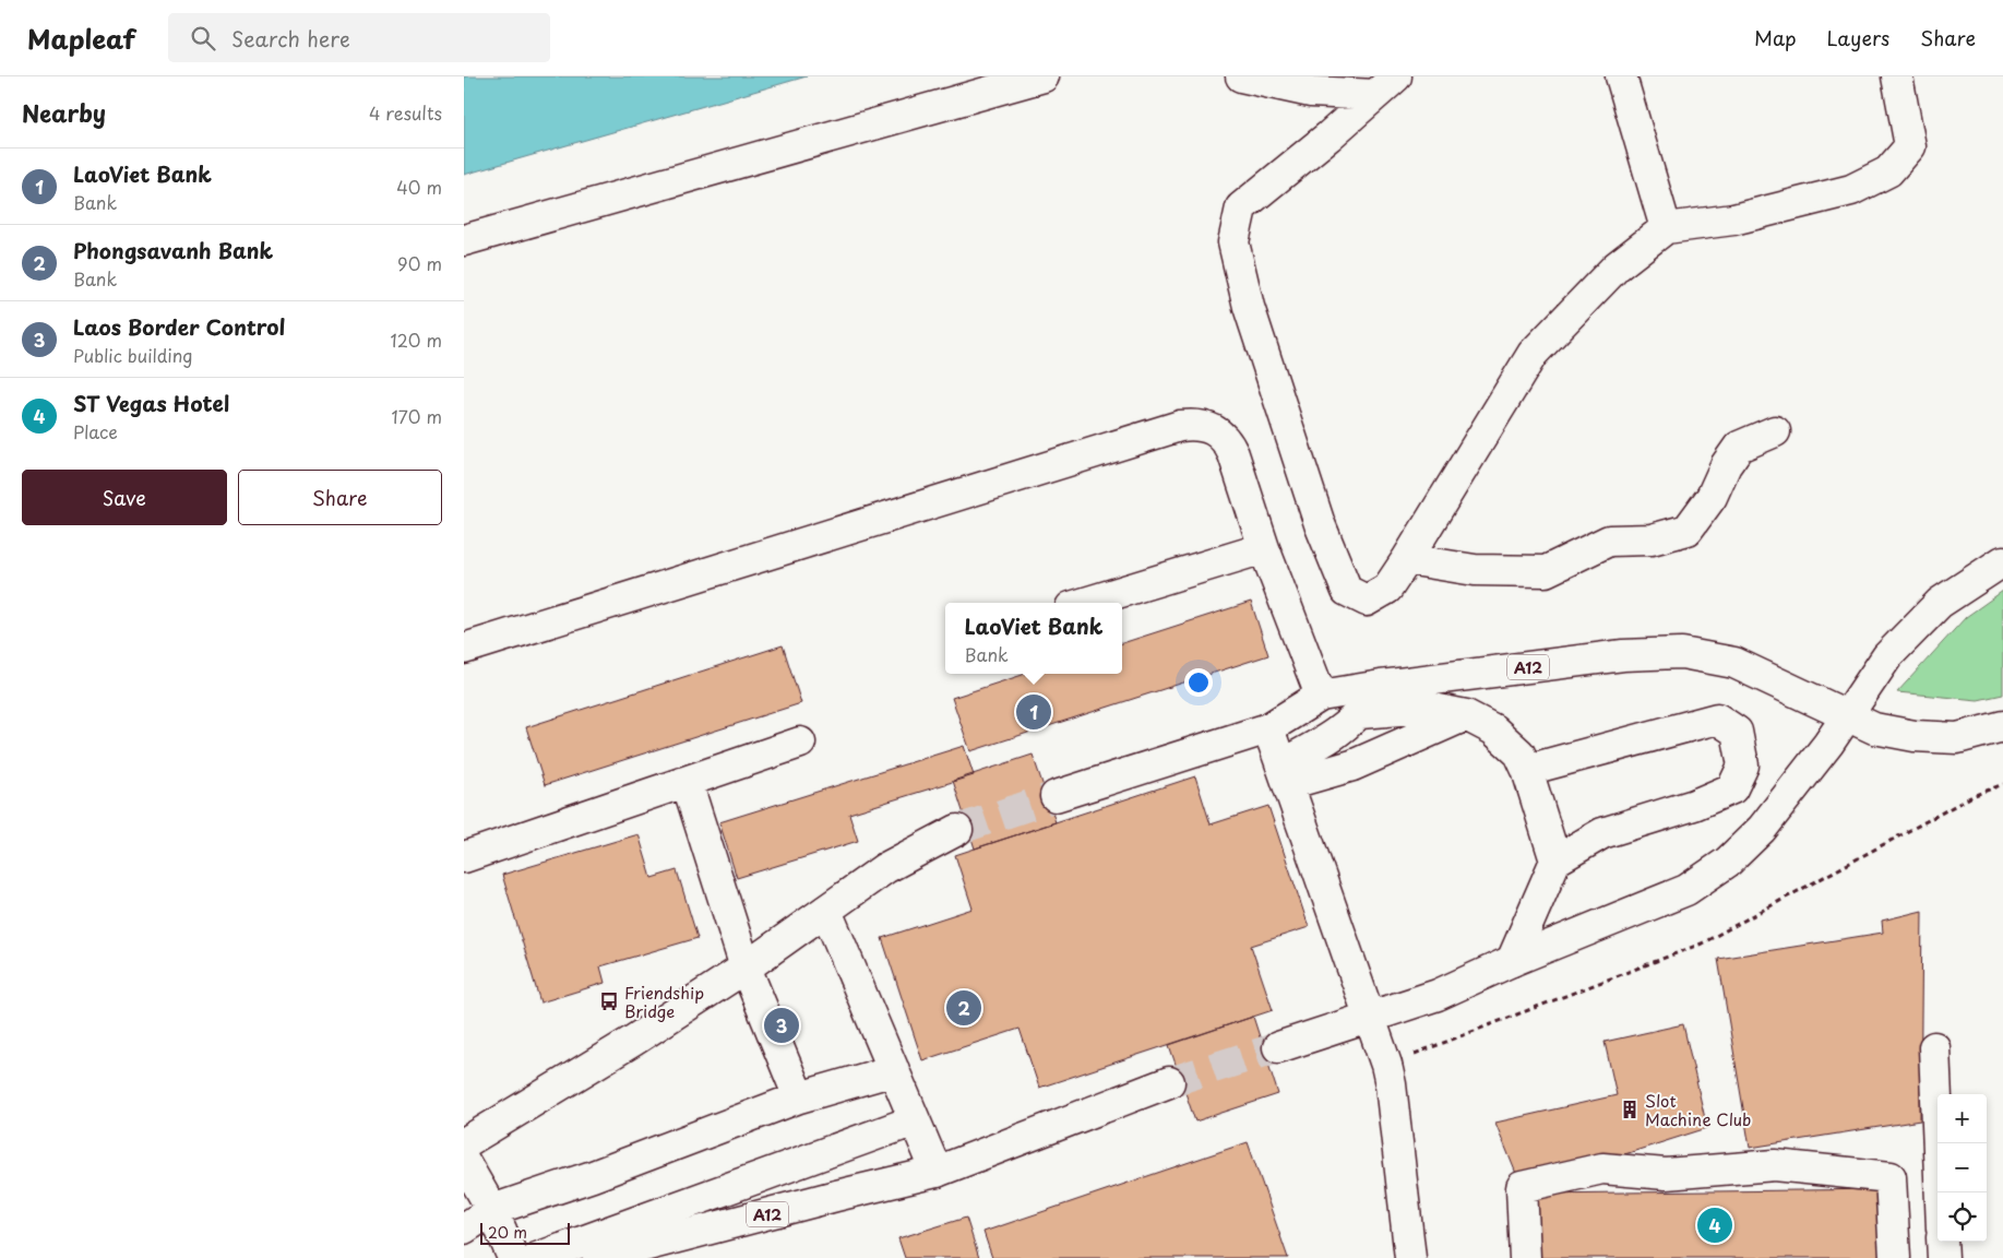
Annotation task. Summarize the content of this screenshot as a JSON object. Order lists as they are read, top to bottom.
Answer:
{
  "streets": {
    "main road": ["A12"]
  },
  "places": {
    "bus stop": ["Friendship Bridge"],
    "building": ["Slot Machine Club"]
  },
  "scale_bar": "20 m",
  "page": {
    "header": "Mapleaf",
    "search": "Search here",
    "nav": ["Map", "Layers", "Share"],
    "heading": ["Nearby", "4 results"],
    "list": [
      {
        "mark": "1",
        "name": "LaoViet Bank",
        "note": "Bank",
        "value": "40 m"
      },
      {
        "mark": "2",
        "name": "Phongsavanh Bank",
        "note": "Bank",
        "value": "90 m"
      },
      {
        "mark": "3",
        "name": "Laos Border Control",
        "note": "Public building",
        "value": "120 m"
      },
      {
        "mark": "4",
        "name": "ST Vegas Hotel",
        "note": "Place",
        "value": "170 m"
      }
    ],
    "buttons": ["Save", "Share"],
    "popup": ["LaoViet Bank", "Bank"],
    "pins": [
      "1",
      "2",
      "3",
      "4"
    ],
    "map_buttons": ["+", "−"],
    "scale": "20 m"
  }
}
